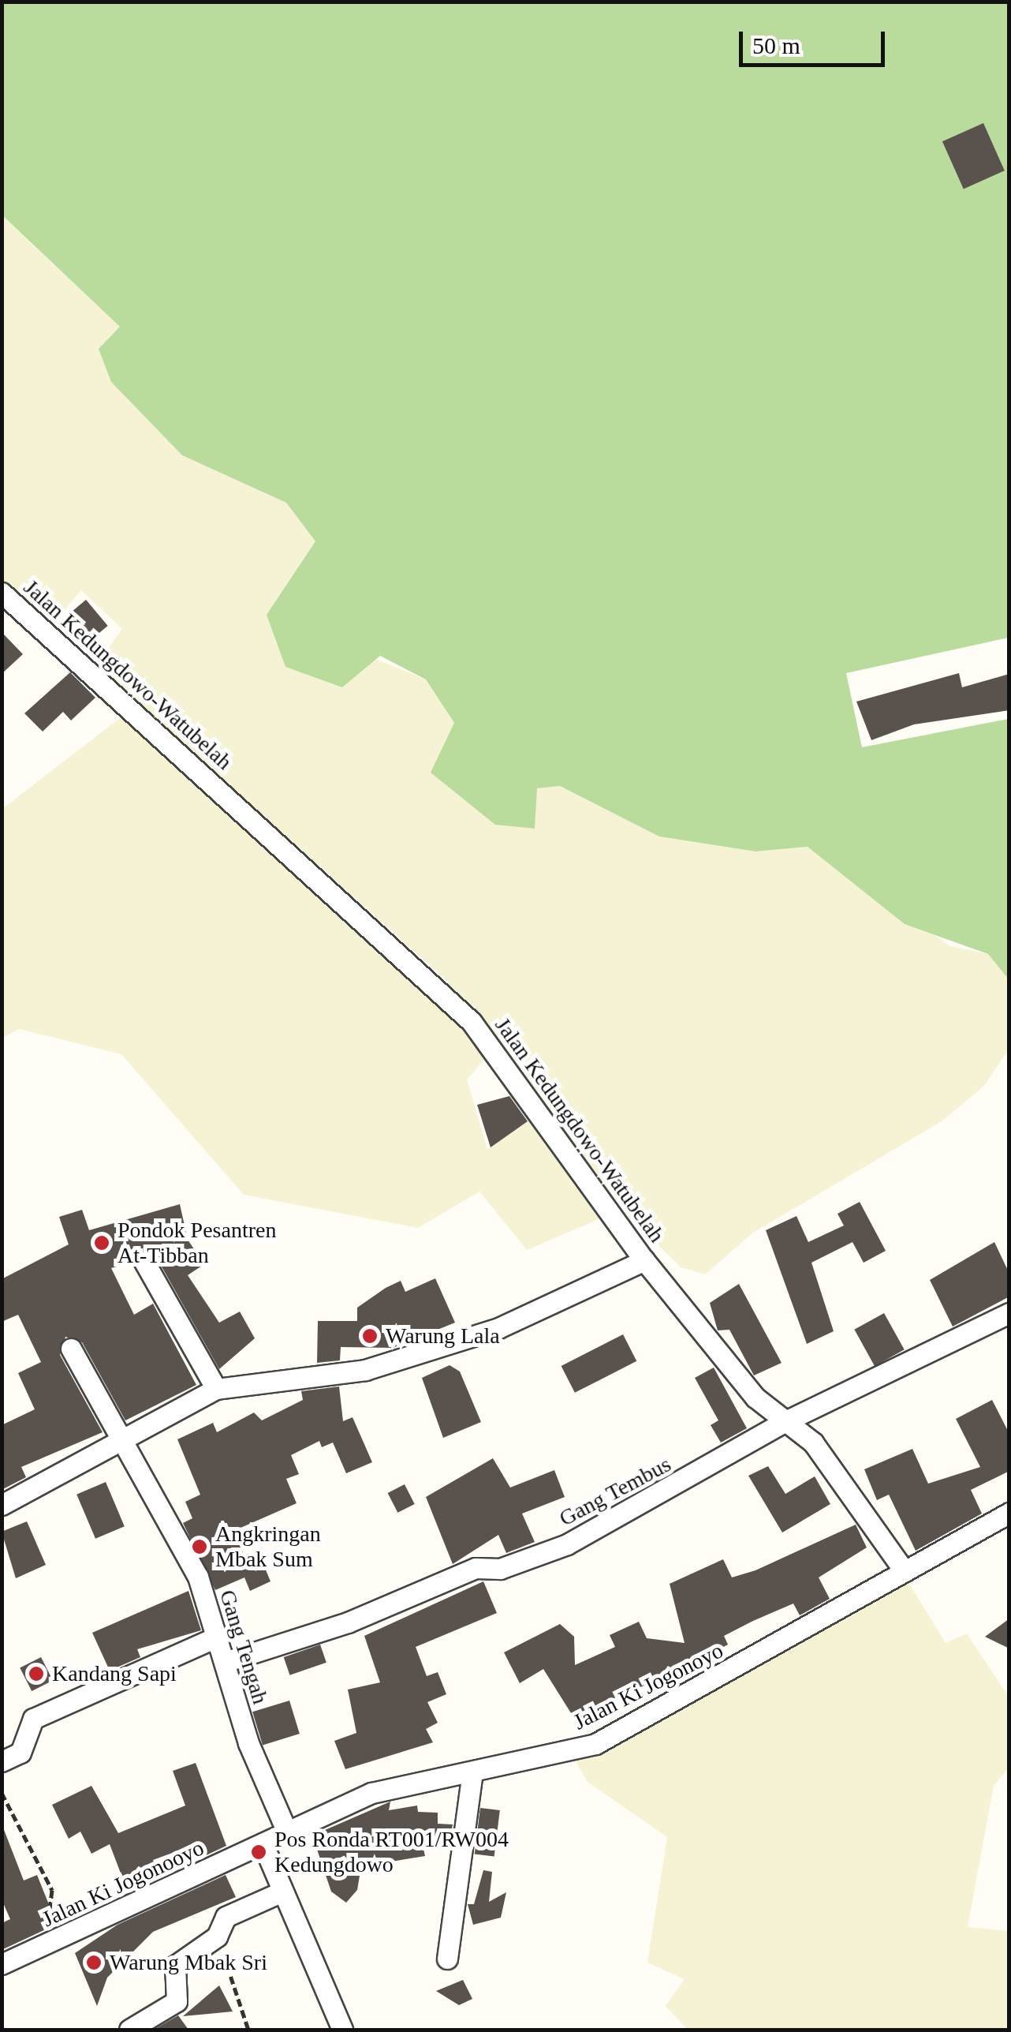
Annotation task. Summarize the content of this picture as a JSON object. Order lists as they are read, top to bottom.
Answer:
{
  "streets": {
    "street": [
      "Jalan Kedungdowo-Watubelah",
      "Gang Tembus",
      "Gang Tengah",
      "Jalan Ki Jogonoyo",
      "Jalan Ki Jogonooyo"
    ]
  },
  "crossings": [
    ["Jalan Kedungdowo-Watubelah", "Gang Tembus"],
    ["Jalan Kedungdowo-Watubelah", "Jalan Ki Jogonoyo"],
    ["Gang Tembus", "Gang Tengah"],
    ["Gang Tengah", "Jalan Ki Jogonoyo"],
    ["Jalan Ki Jogonoyo", "Jalan Ki Jogonooyo"]
  ],
  "places": [
    "Pondok Pesantren At-Tibban",
    "Warung Lala",
    "Angkringan Mbak Sum",
    "Kandang Sapi",
    "Pos Ronda RT001/RW004 Kedungdowo",
    "Warung Mbak Sri"
  ],
  "scale_bar": "50 m"
}
